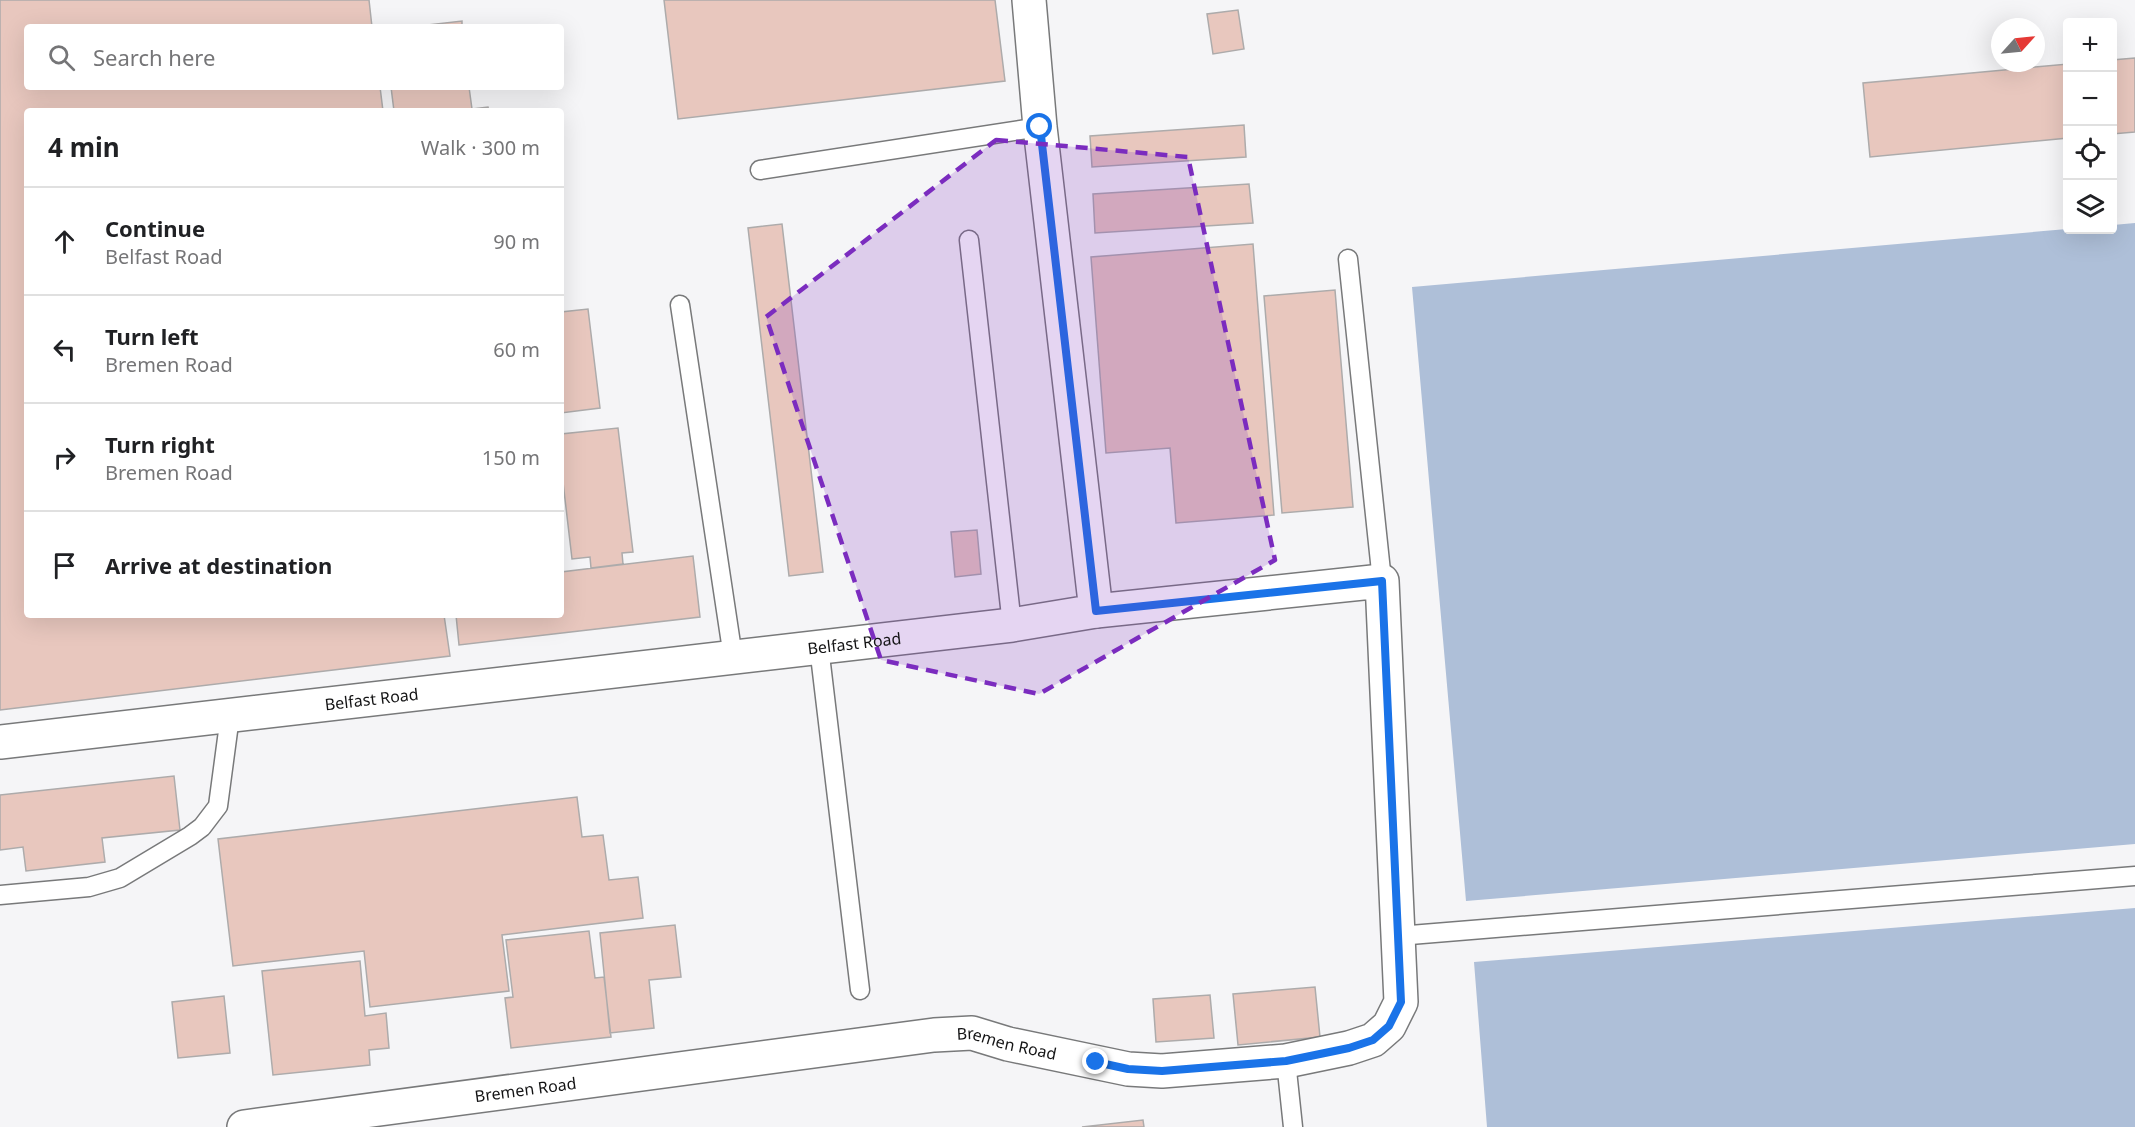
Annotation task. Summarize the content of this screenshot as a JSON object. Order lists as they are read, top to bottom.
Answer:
{
  "streets": {
    "street": ["Belfast Road", "Bremen Road"]
  },
  "north": "top right",
  "page": {
    "map_buttons": ["+", "−"],
    "search": "Search here",
    "heading": ["4 min", "Walk · 300 m"],
    "list": [
      ["Continue", "Belfast Road", "90 m"],
      ["Turn left", "Bremen Road", "60 m"],
      ["Turn right", "Bremen Road", "150 m"],
      "Arrive at destination"
    ]
  }
}
